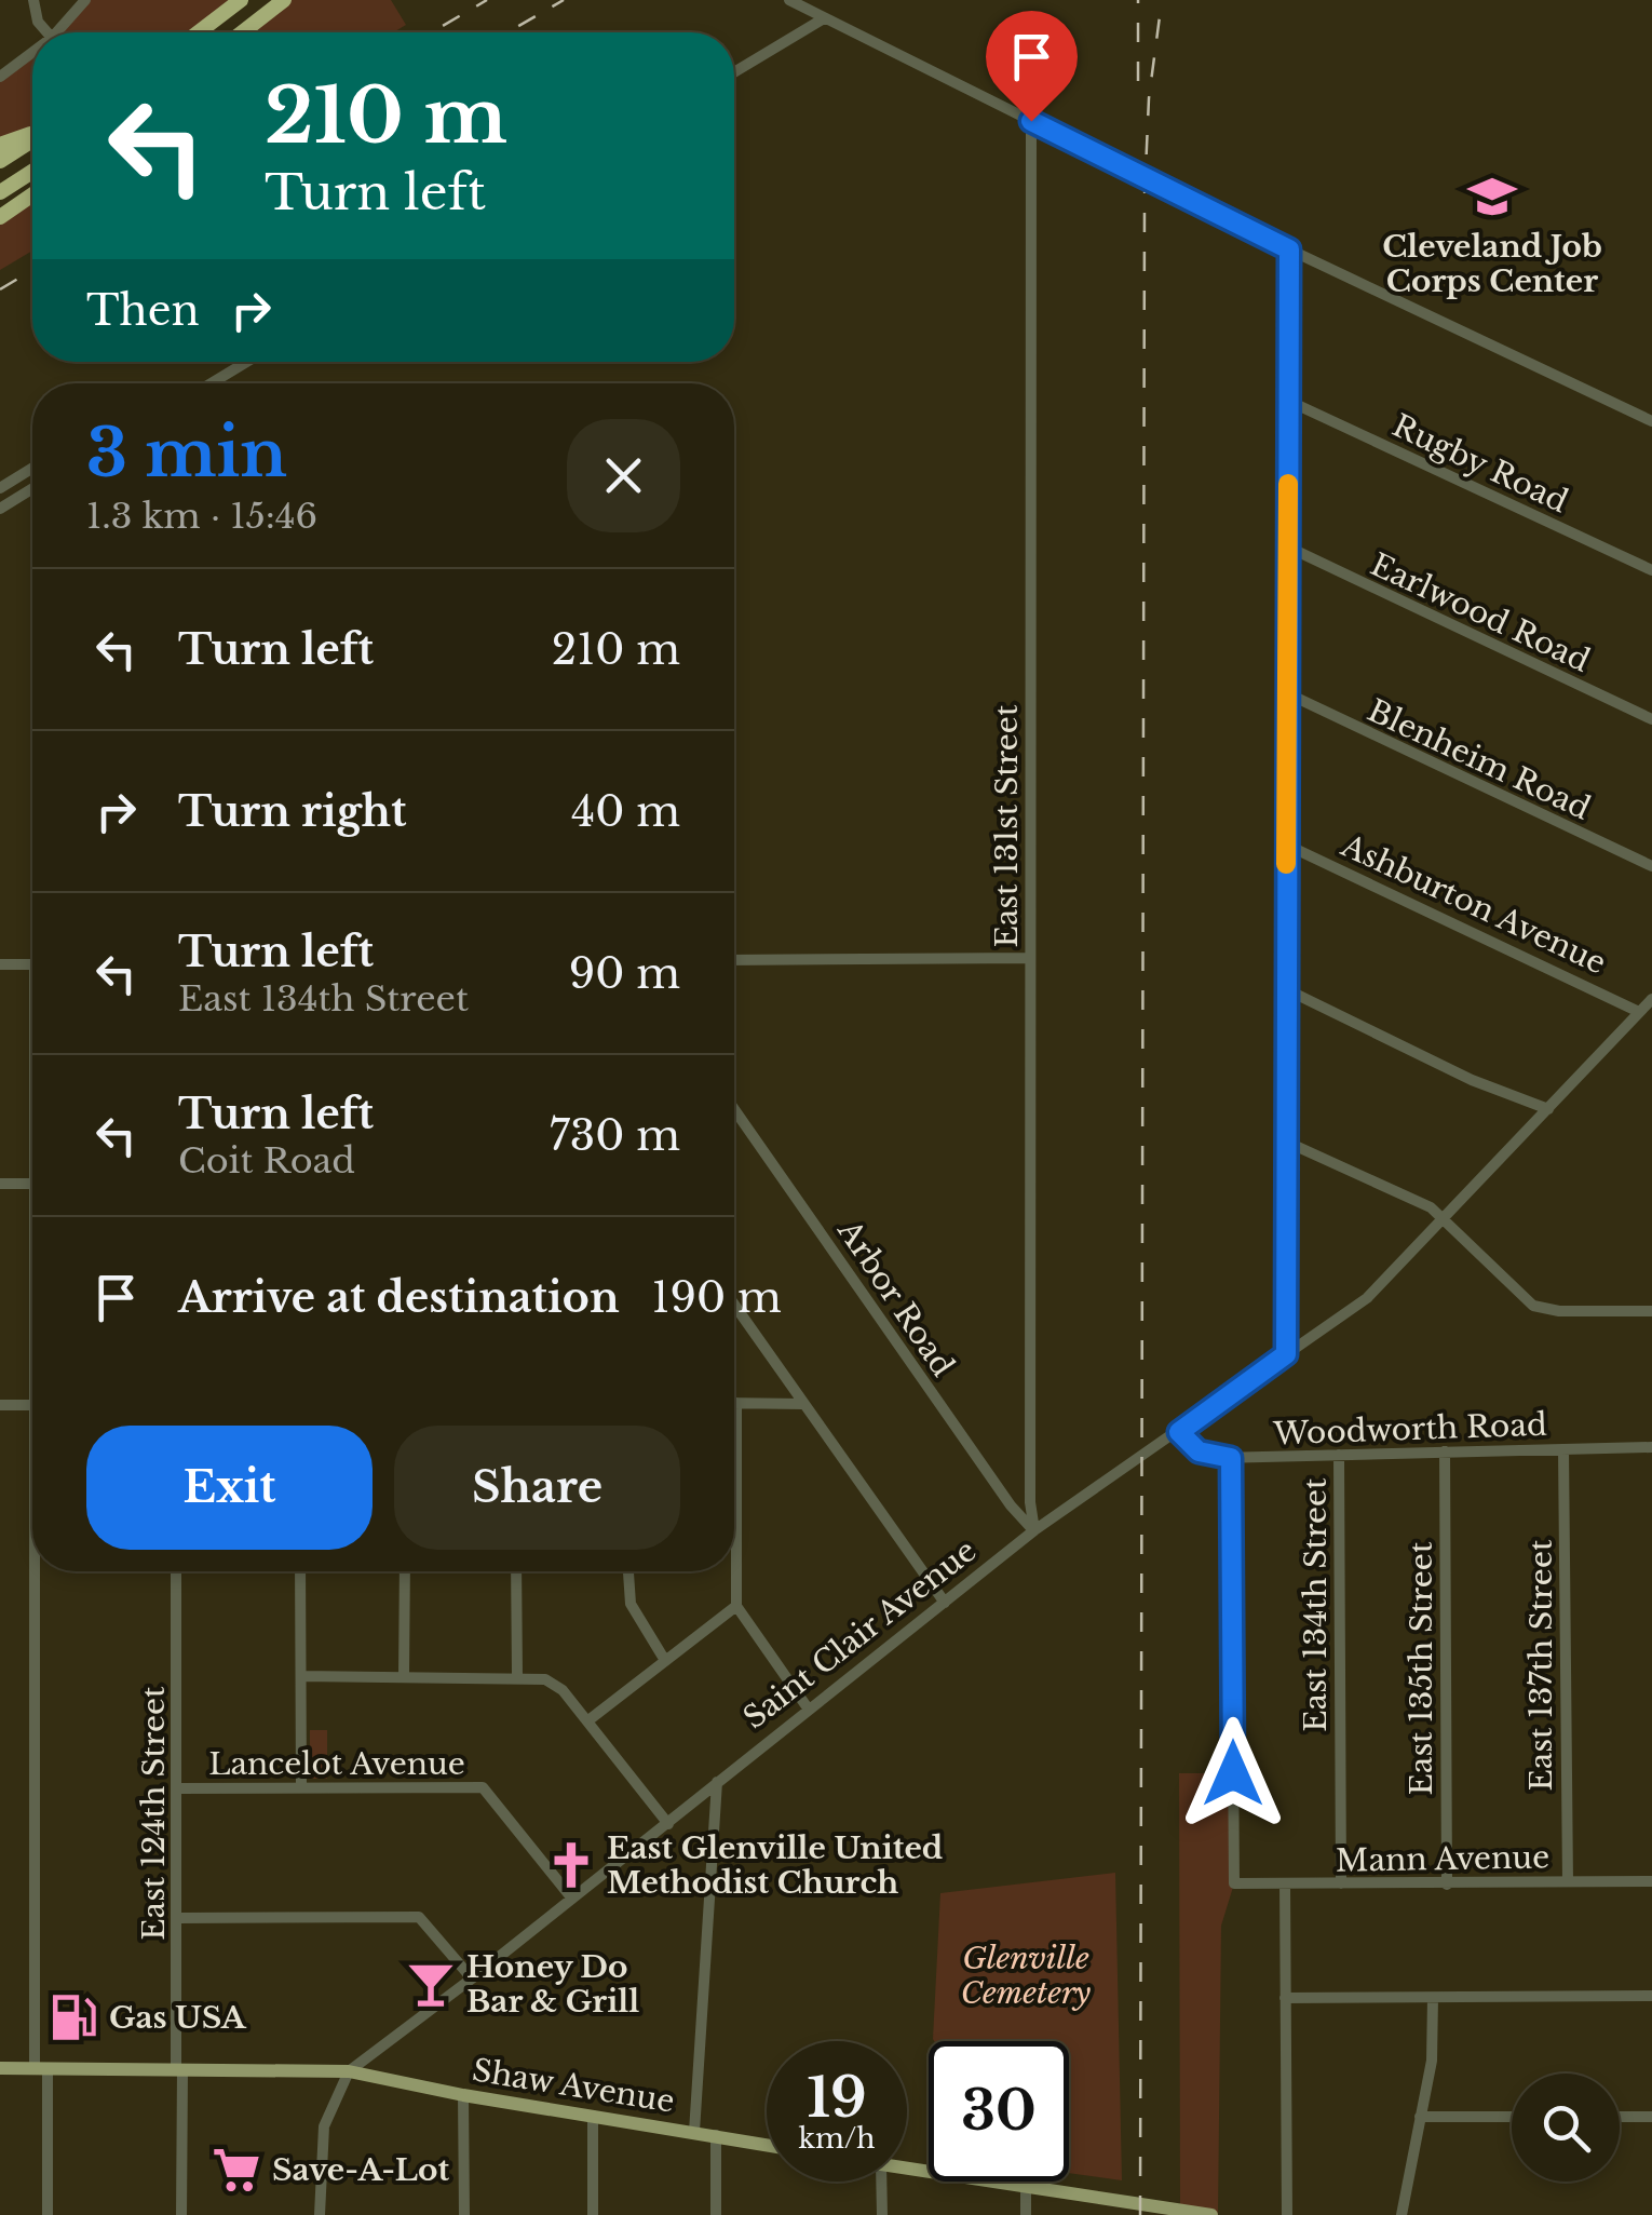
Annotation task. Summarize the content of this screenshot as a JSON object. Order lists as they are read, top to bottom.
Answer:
{
  "streets": {
    "main road": ["Shaw Avenue"],
    "street": [
      "Rugby Road",
      "Earlwood Road",
      "Blenheim Road",
      "East 131st Street",
      "Ashburton Avenue",
      "Arbor Road",
      "Woodworth Road",
      "East 134th Street",
      "Saint Clair Avenue",
      "East 137th Street",
      "East 135th Street",
      "Lancelot Avenue",
      "East 124th Street",
      "Mann Avenue"
    ]
  },
  "crossings": [
    ["East 131st Street", "Arbor Road"],
    ["East 131st Street", "Saint Clair Avenue"],
    ["Ashburton Avenue", "Saint Clair Avenue"],
    ["Arbor Road", "Saint Clair Avenue"],
    ["Woodworth Road", "East 134th Street"],
    ["Woodworth Road", "Saint Clair Avenue"],
    ["Woodworth Road", "East 137th Street"],
    ["Woodworth Road", "East 135th Street"],
    ["Woodworth Road", "Mann Avenue"],
    ["East 134th Street", "Mann Avenue"],
    ["Saint Clair Avenue", "Lancelot Avenue"],
    ["Saint Clair Avenue", "Shaw Avenue"],
    ["East 137th Street", "Mann Avenue"],
    ["East 135th Street", "Mann Avenue"],
    ["Lancelot Avenue", "East 124th Street"]
  ],
  "parks": ["Glenville Cemetery"],
  "places": {
    "school or university": ["Cleveland Job Corps Center"],
    "church": ["East Glenville United Methodist Church"],
    "bar": ["Honey Do Bar & Grill"],
    "fuel station": ["Gas USA"],
    "supermarket": ["Save-A-Lot"]
  },
  "page": {
    "turn": ["210 m", "Turn left"],
    "then": "Then",
    "heading": ["3 min", "1.3 km · 15:46"],
    "list": [
      {
        "name": "Turn left",
        "value": "210 m"
      },
      {
        "name": "Turn right",
        "value": "40 m"
      },
      {
        "name": "Turn left",
        "note": "East 134th Street",
        "value": "90 m"
      },
      {
        "name": "Turn left",
        "note": "Coit Road",
        "value": "730 m"
      },
      {
        "name": "Arrive at destination",
        "value": "190 m"
      }
    ],
    "buttons": ["Exit", "Share"],
    "speed": "19 km/h",
    "limit": "30"
  }
}
